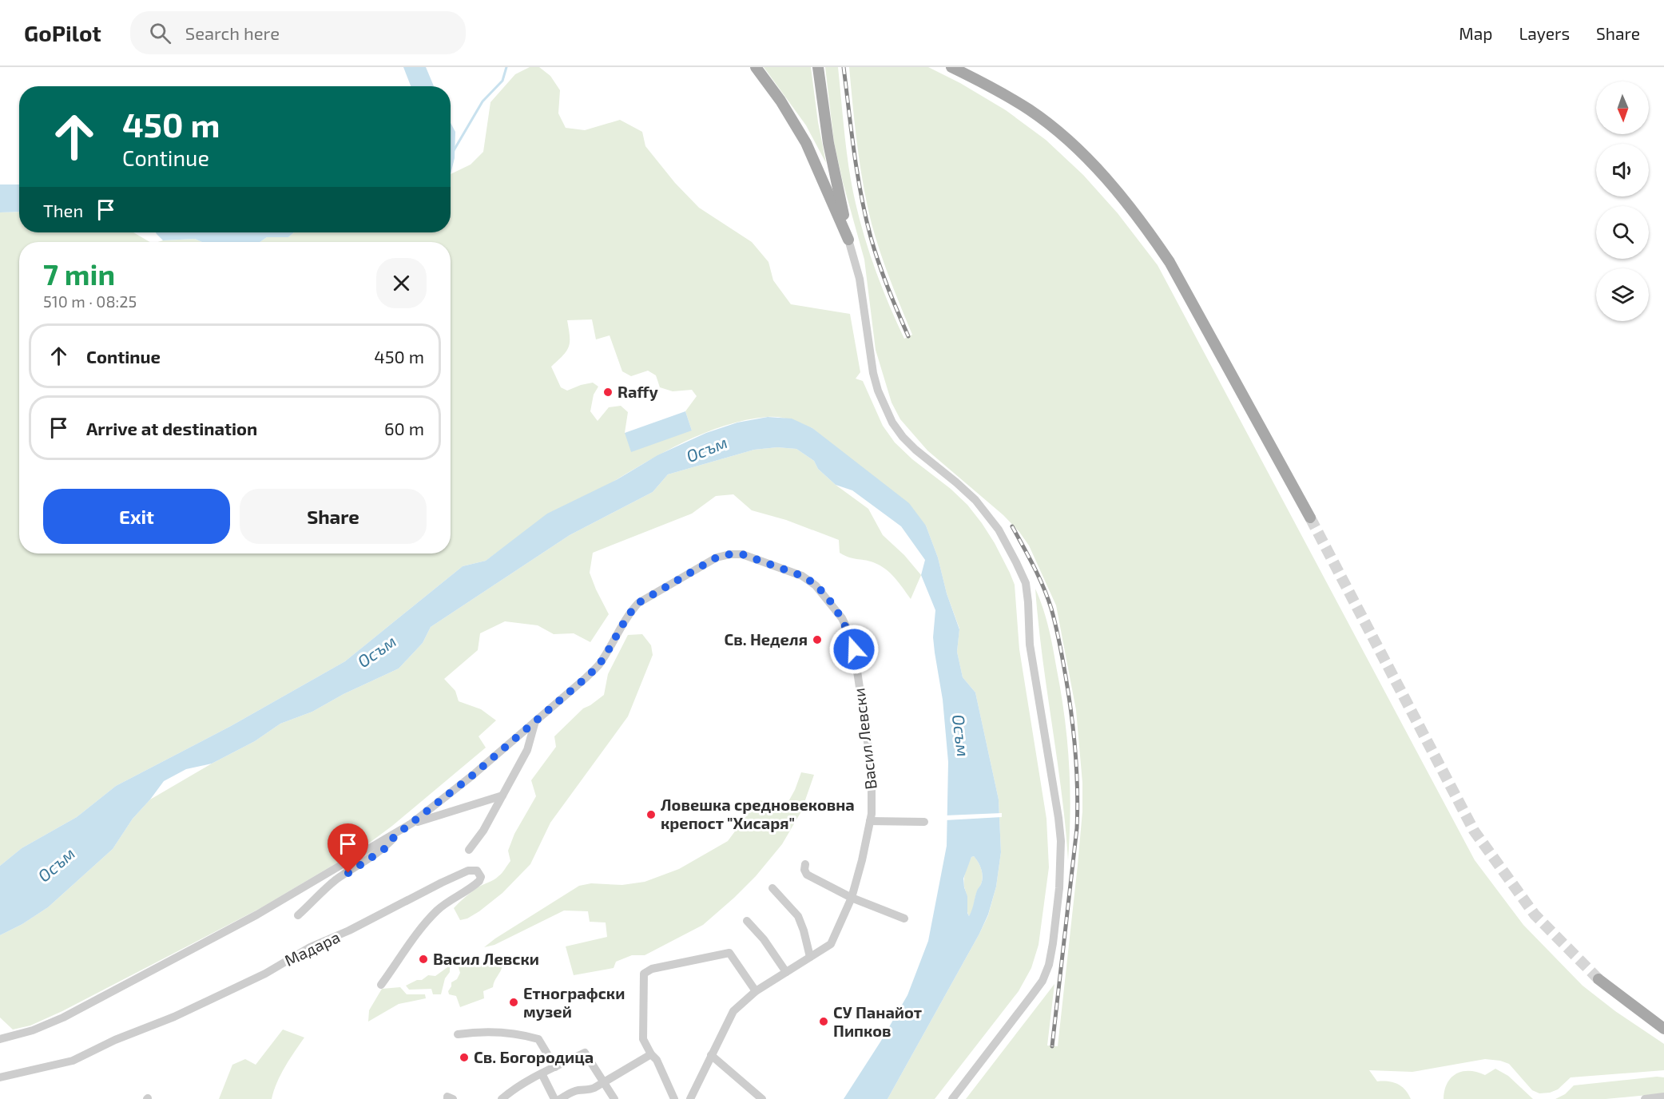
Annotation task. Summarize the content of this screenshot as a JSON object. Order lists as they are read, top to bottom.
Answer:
{
  "streets": {
    "street": ["Васил Левски", "Мадара"]
  },
  "water": ["Осъм"],
  "places": [
    "Raffy",
    "Св. Неделя",
    "Ловешка средновековна крепост \"Хисаря\"",
    "Васил Левски",
    "Етнографски музей",
    "СУ Панайот Пипков",
    "Св. Богородица"
  ],
  "north": "bottom",
  "page": {
    "header": "GoPilot",
    "search": "Search here",
    "nav": ["Map", "Layers", "Share"],
    "turn": ["450 m", "Continue"],
    "then": "Then",
    "heading": ["7 min", "510 m · 08:25"],
    "list": [
      {
        "name": "Continue",
        "value": "450 m"
      },
      {
        "name": "Arrive at destination",
        "value": "60 m"
      }
    ],
    "buttons": ["Exit", "Share"]
  }
}
